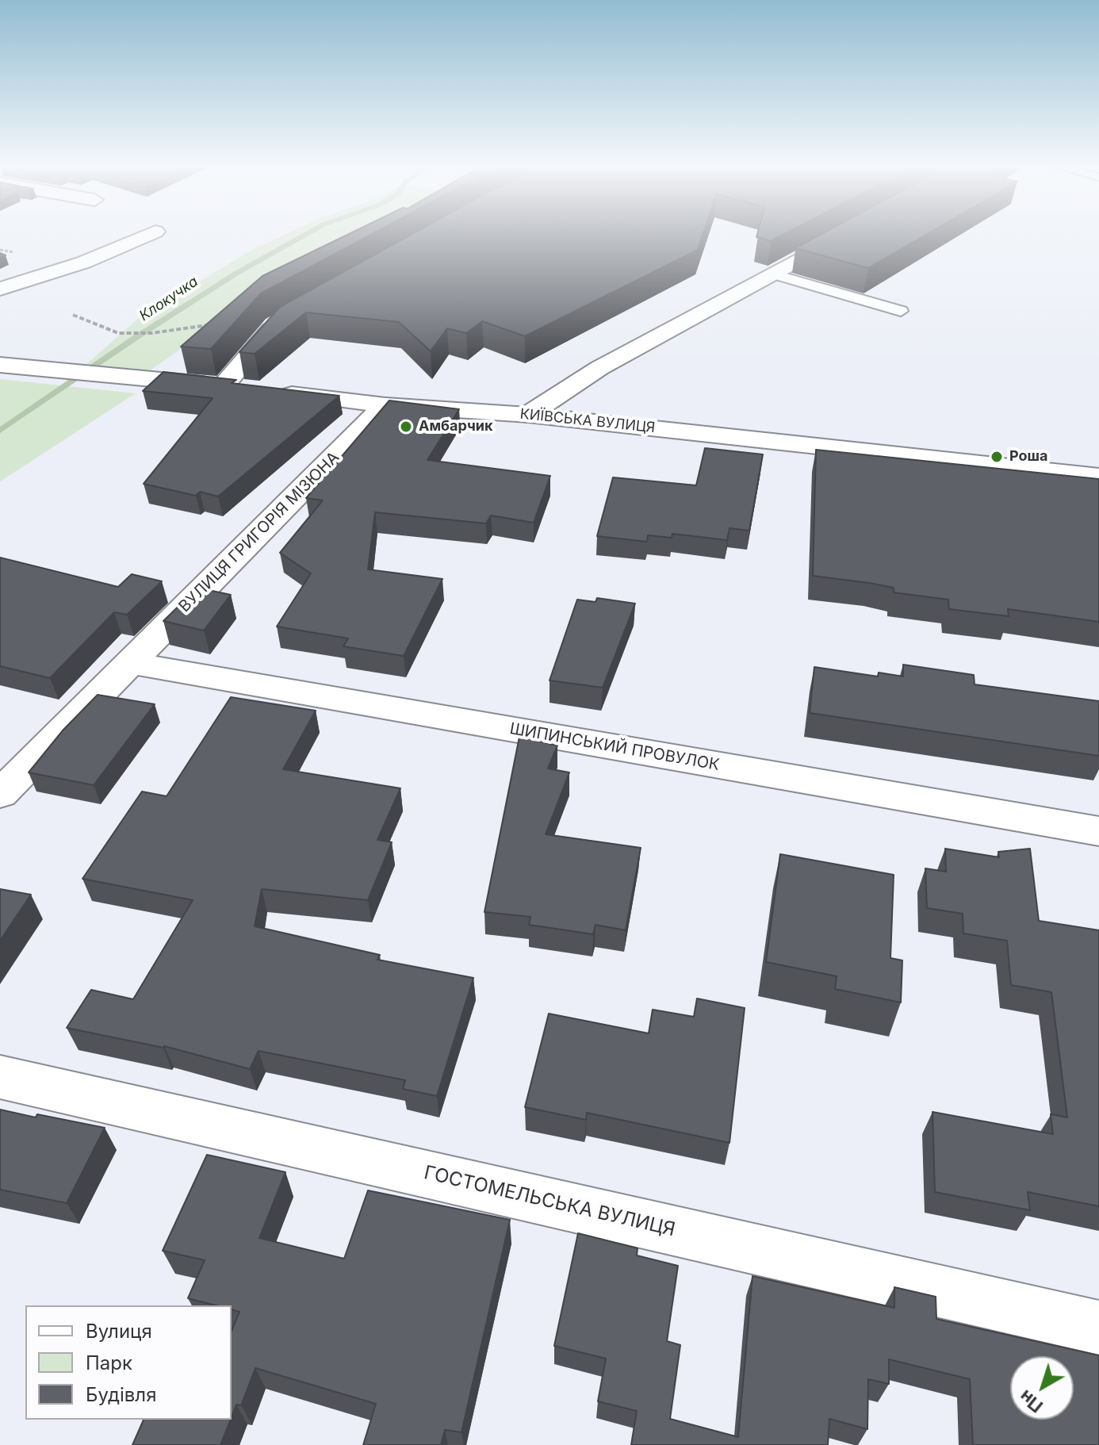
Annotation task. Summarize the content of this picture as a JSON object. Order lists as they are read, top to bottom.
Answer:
{
  "streets": {
    "street": [
      "КИЇВСЬКА ВУЛИЦЯ",
      "ВУЛИЦЯ ГРИГОРІЯ МІЗЮНА",
      "ШИПИНСЬКИЙ ПРОВУЛОК",
      "ГОСТОМЕЛЬСЬКА ВУЛИЦЯ"
    ]
  },
  "crossings": [
    ["КИЇВСЬКА ВУЛИЦЯ", "ВУЛИЦЯ ГРИГОРІЯ МІЗЮНА"],
    ["ВУЛИЦЯ ГРИГОРІЯ МІЗЮНА", "ШИПИНСЬКИЙ ПРОВУЛОК"]
  ],
  "water": ["Клокучка"],
  "places": ["Амбарчик", "Роша"],
  "legend": ["Вулиця", "Парк", "Будівля"],
  "north": "bottom left"
}
